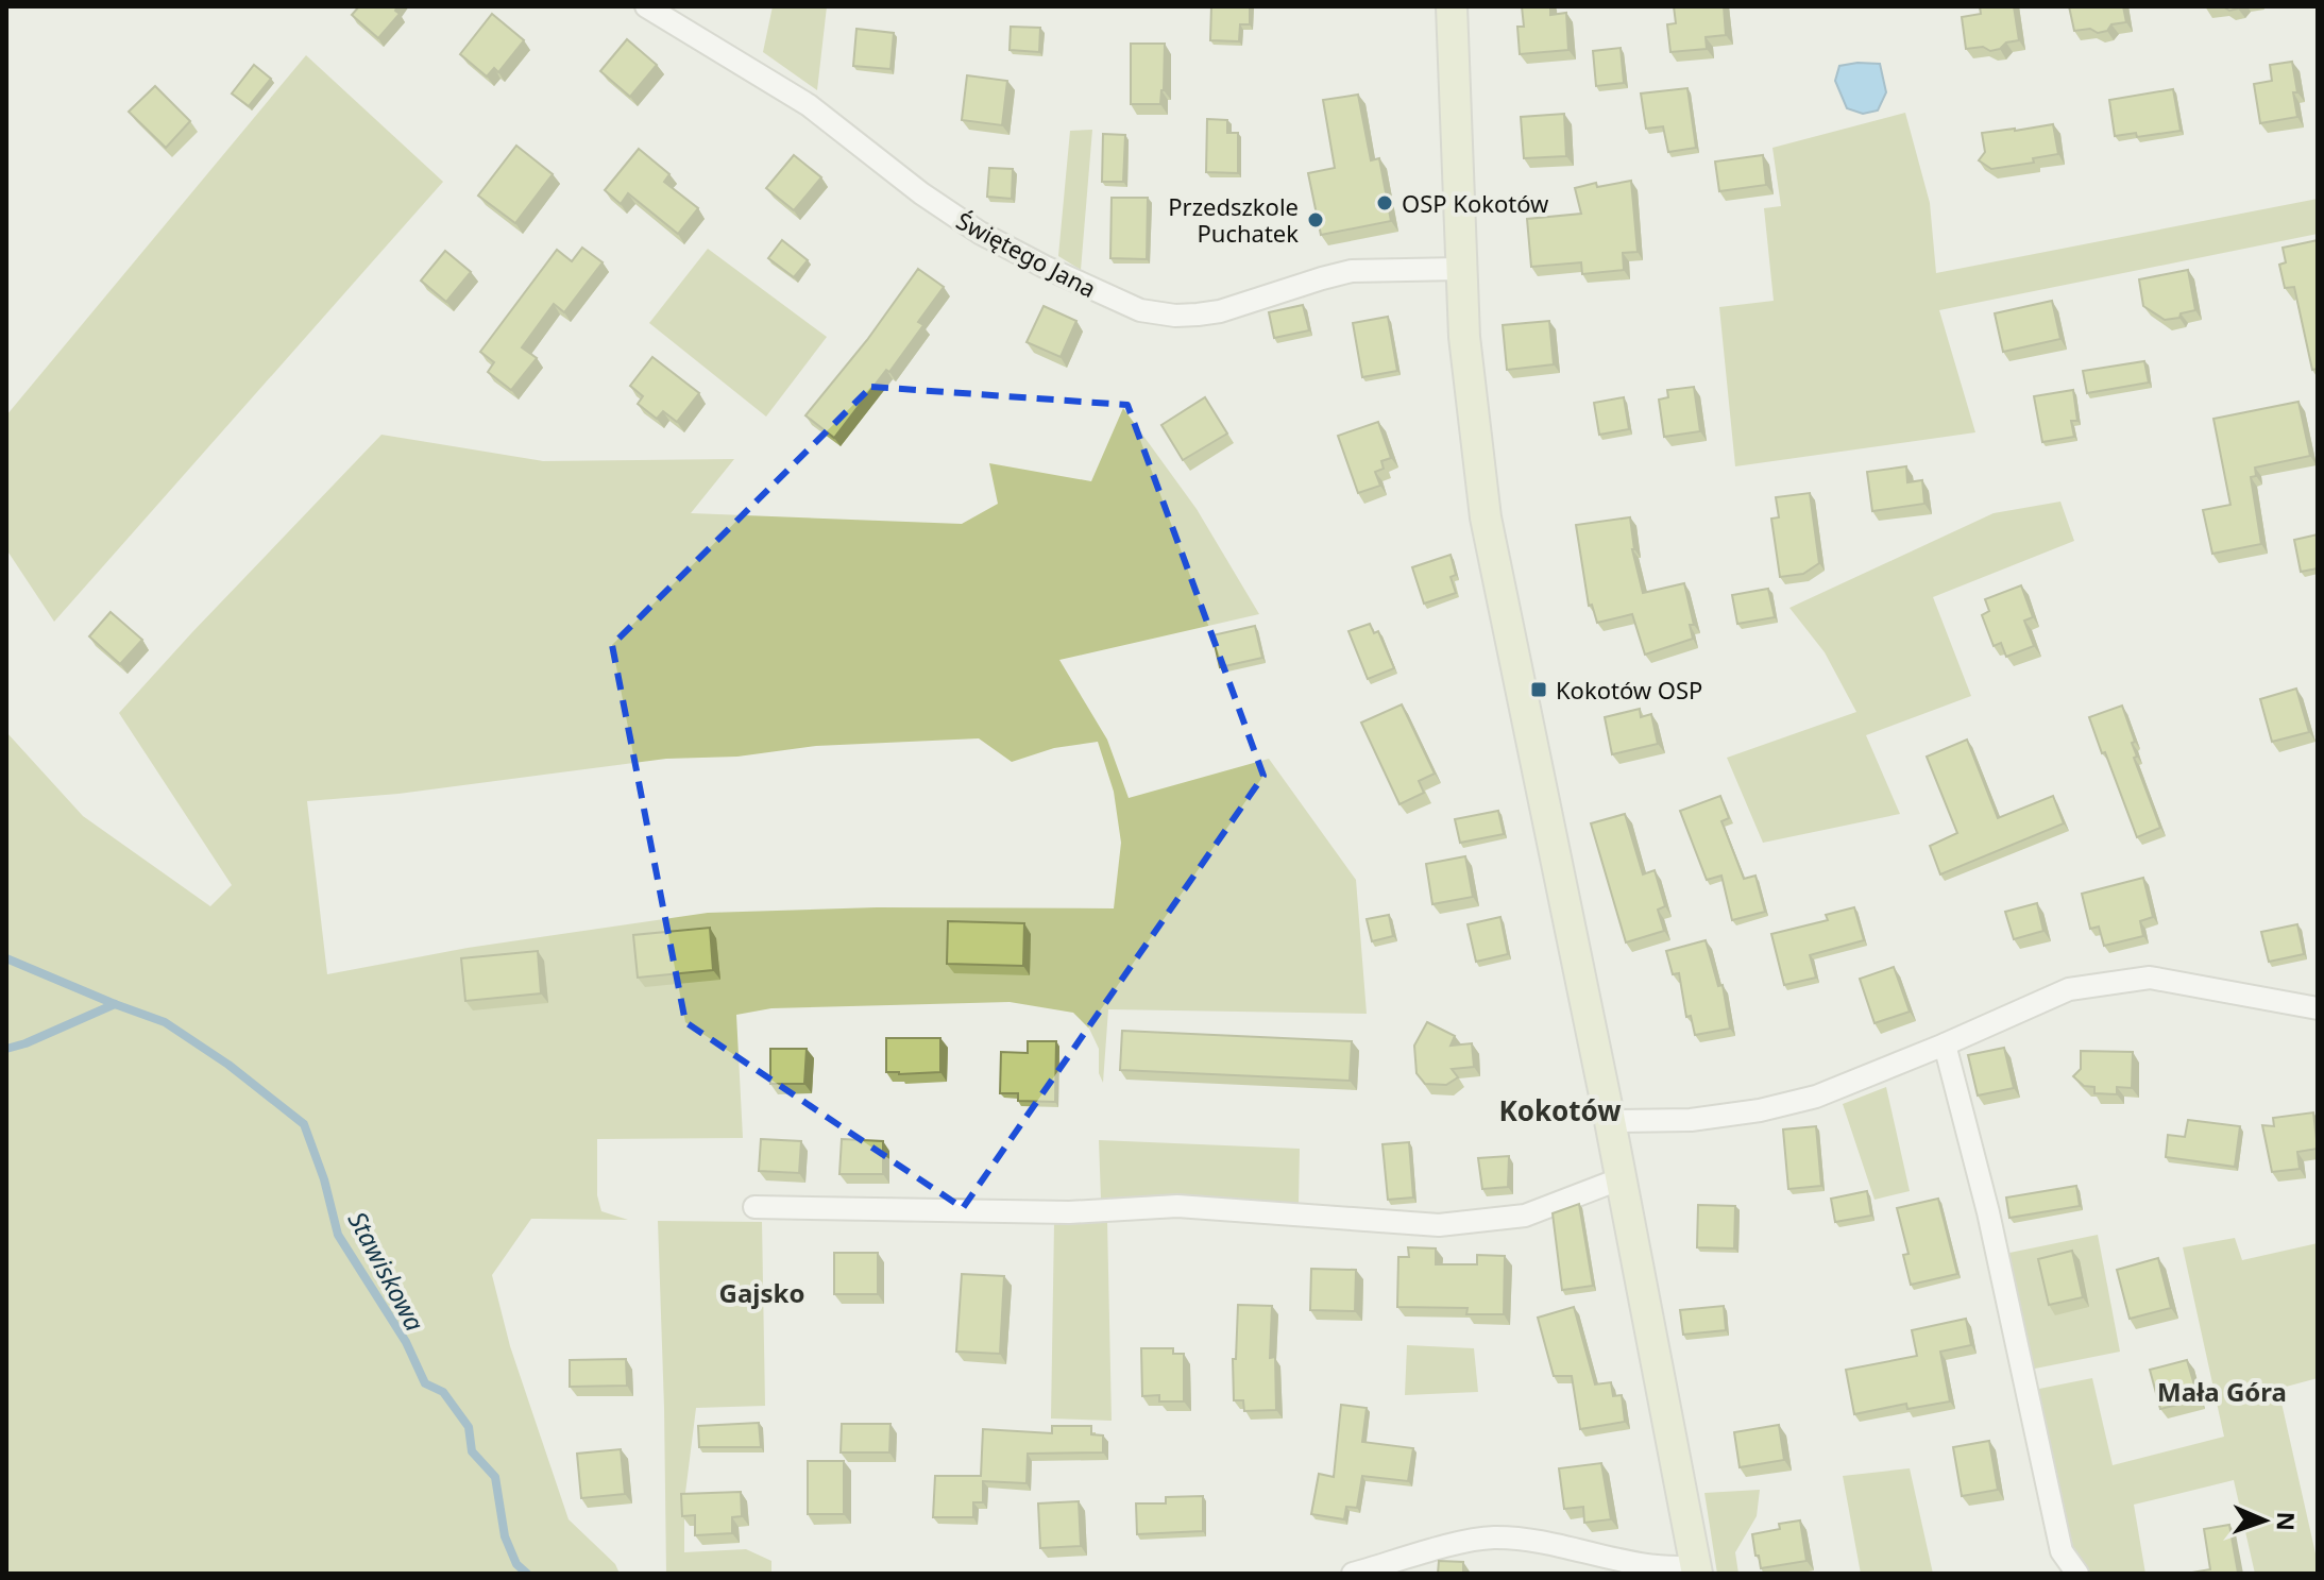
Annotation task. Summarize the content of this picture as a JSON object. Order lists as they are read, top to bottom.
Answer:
{
  "streets": {
    "street": ["Świętego Jana"]
  },
  "districts": ["Kokotów", "Gajsko", "Mała Góra"],
  "water": ["Stawiskowa"],
  "places": {
    "other": ["OSP Kokotów", "Przedszkole Puchatek"],
    "transit": ["Kokotów OSP"]
  },
  "north": "right"
}
